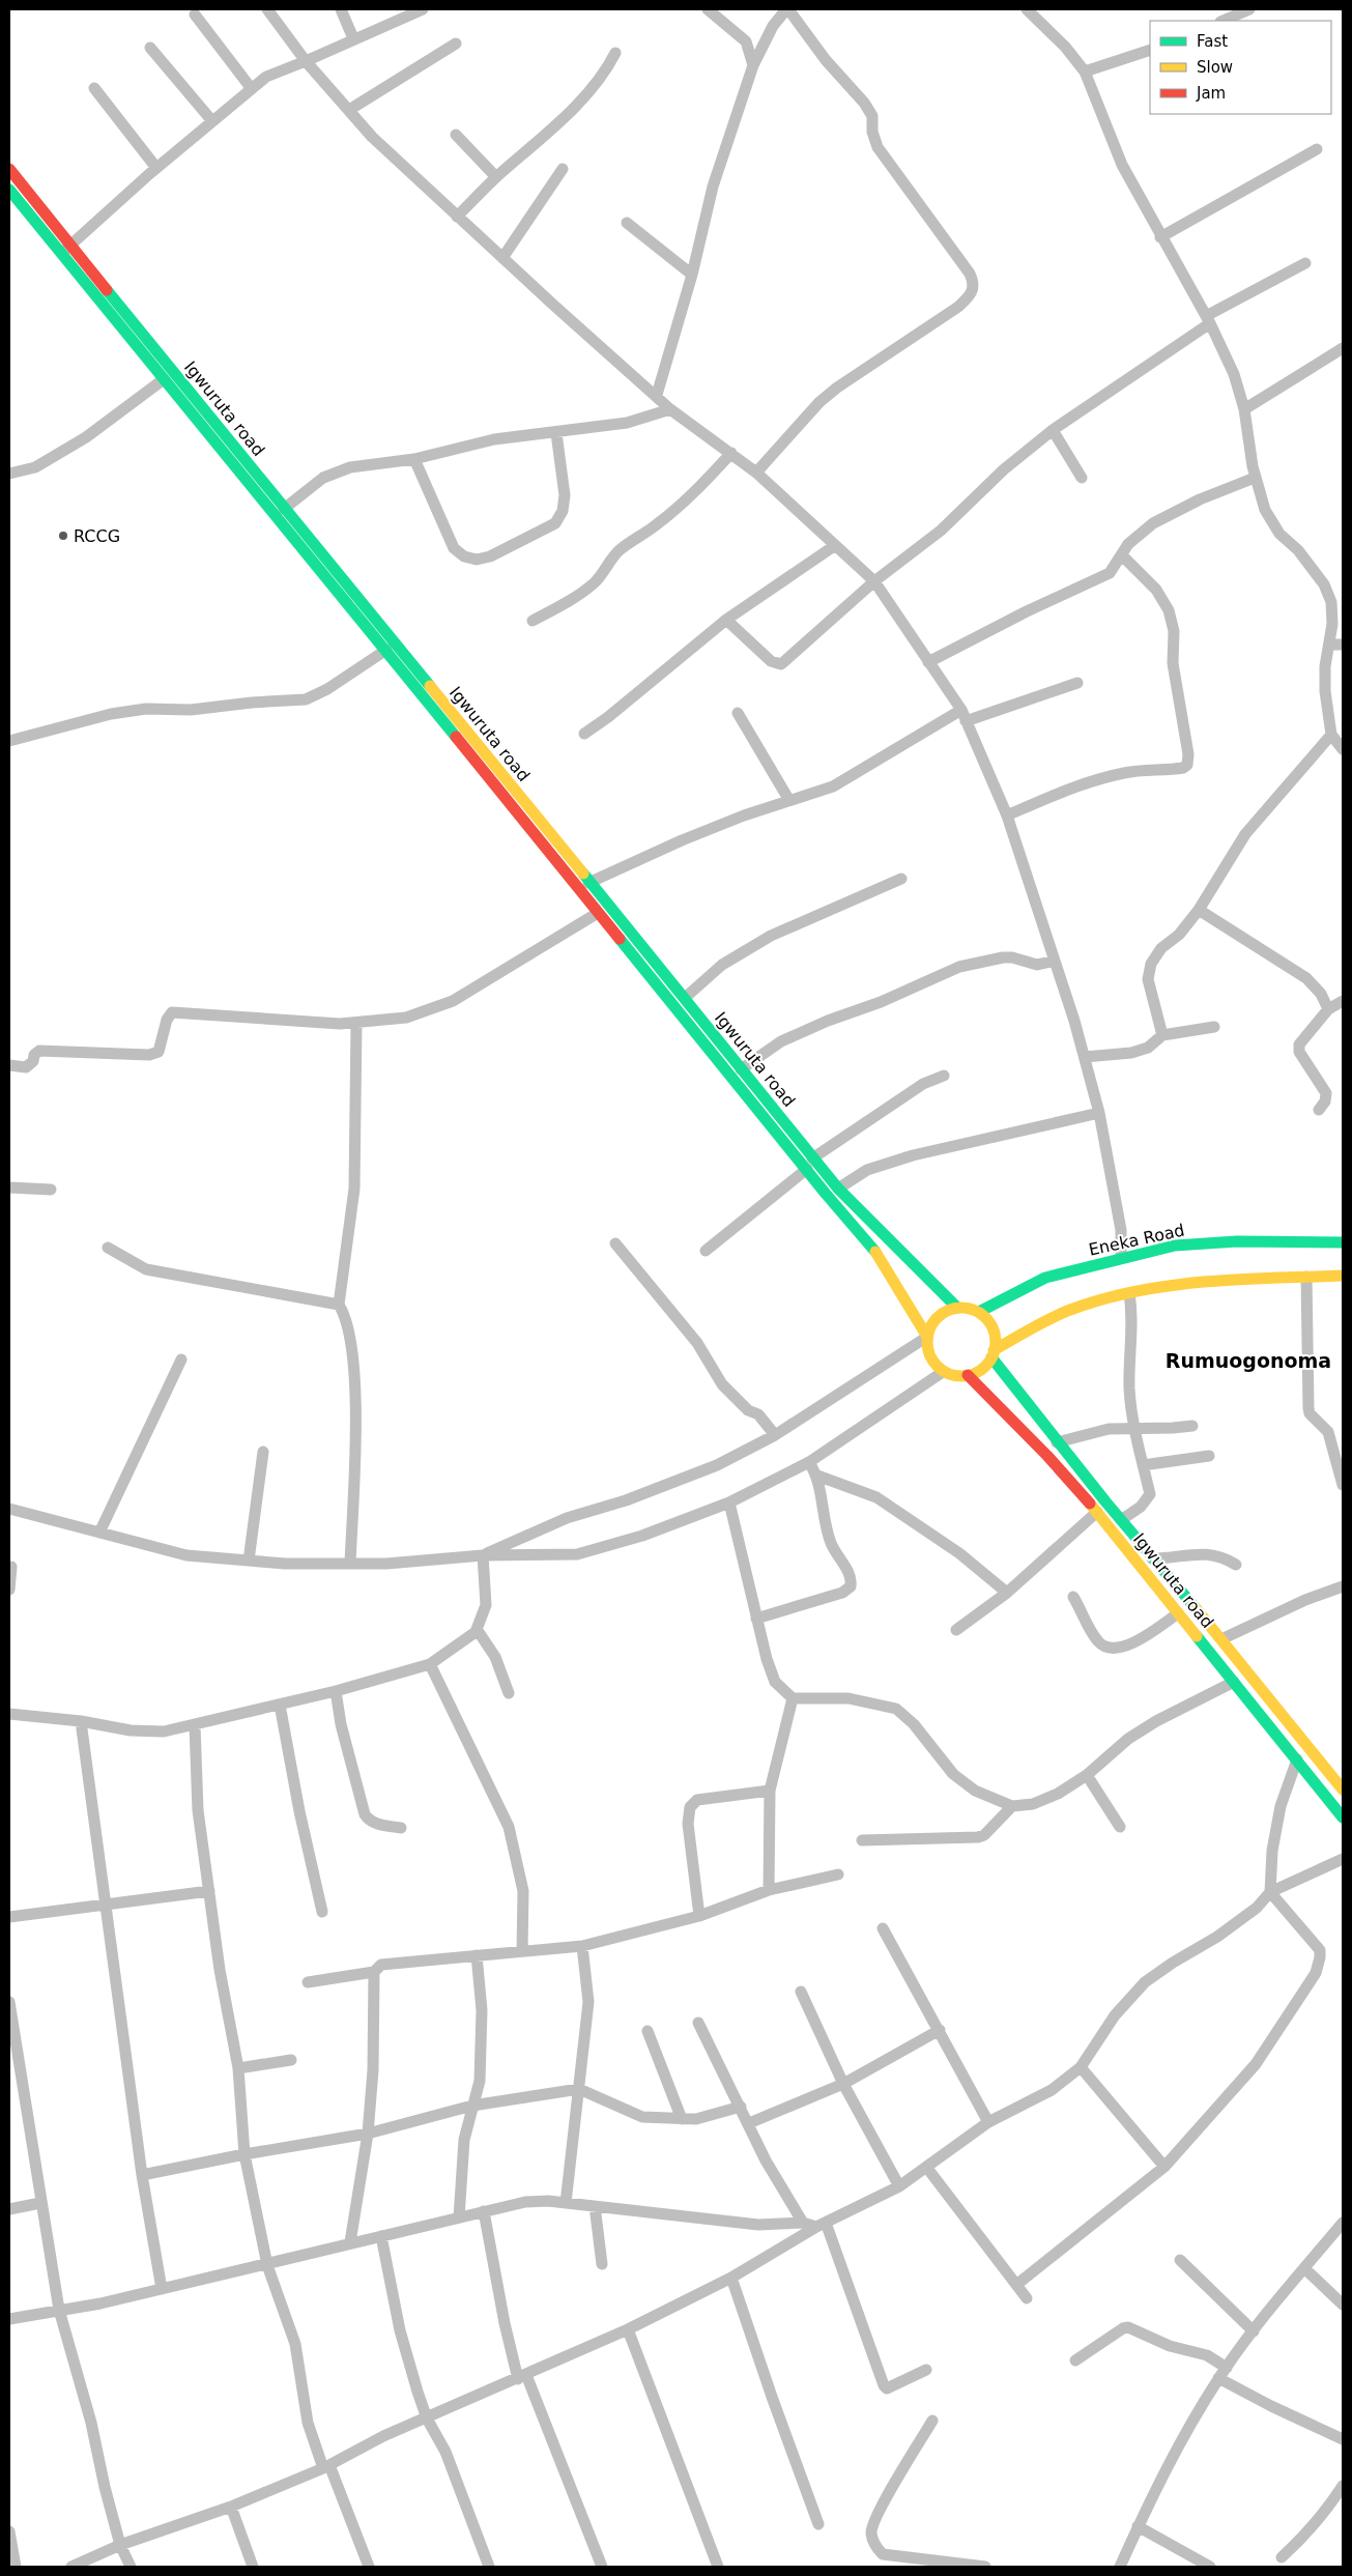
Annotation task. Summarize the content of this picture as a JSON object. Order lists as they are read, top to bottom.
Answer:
{
  "streets": {
    "main road": ["Igwuruta road", "Eneka Road"]
  },
  "crossings": [
    ["Igwuruta road", "Eneka Road"]
  ],
  "districts": ["Rumuogonoma"],
  "places": ["RCCG"],
  "legend": ["Fast", "Slow", "Jam"]
}
